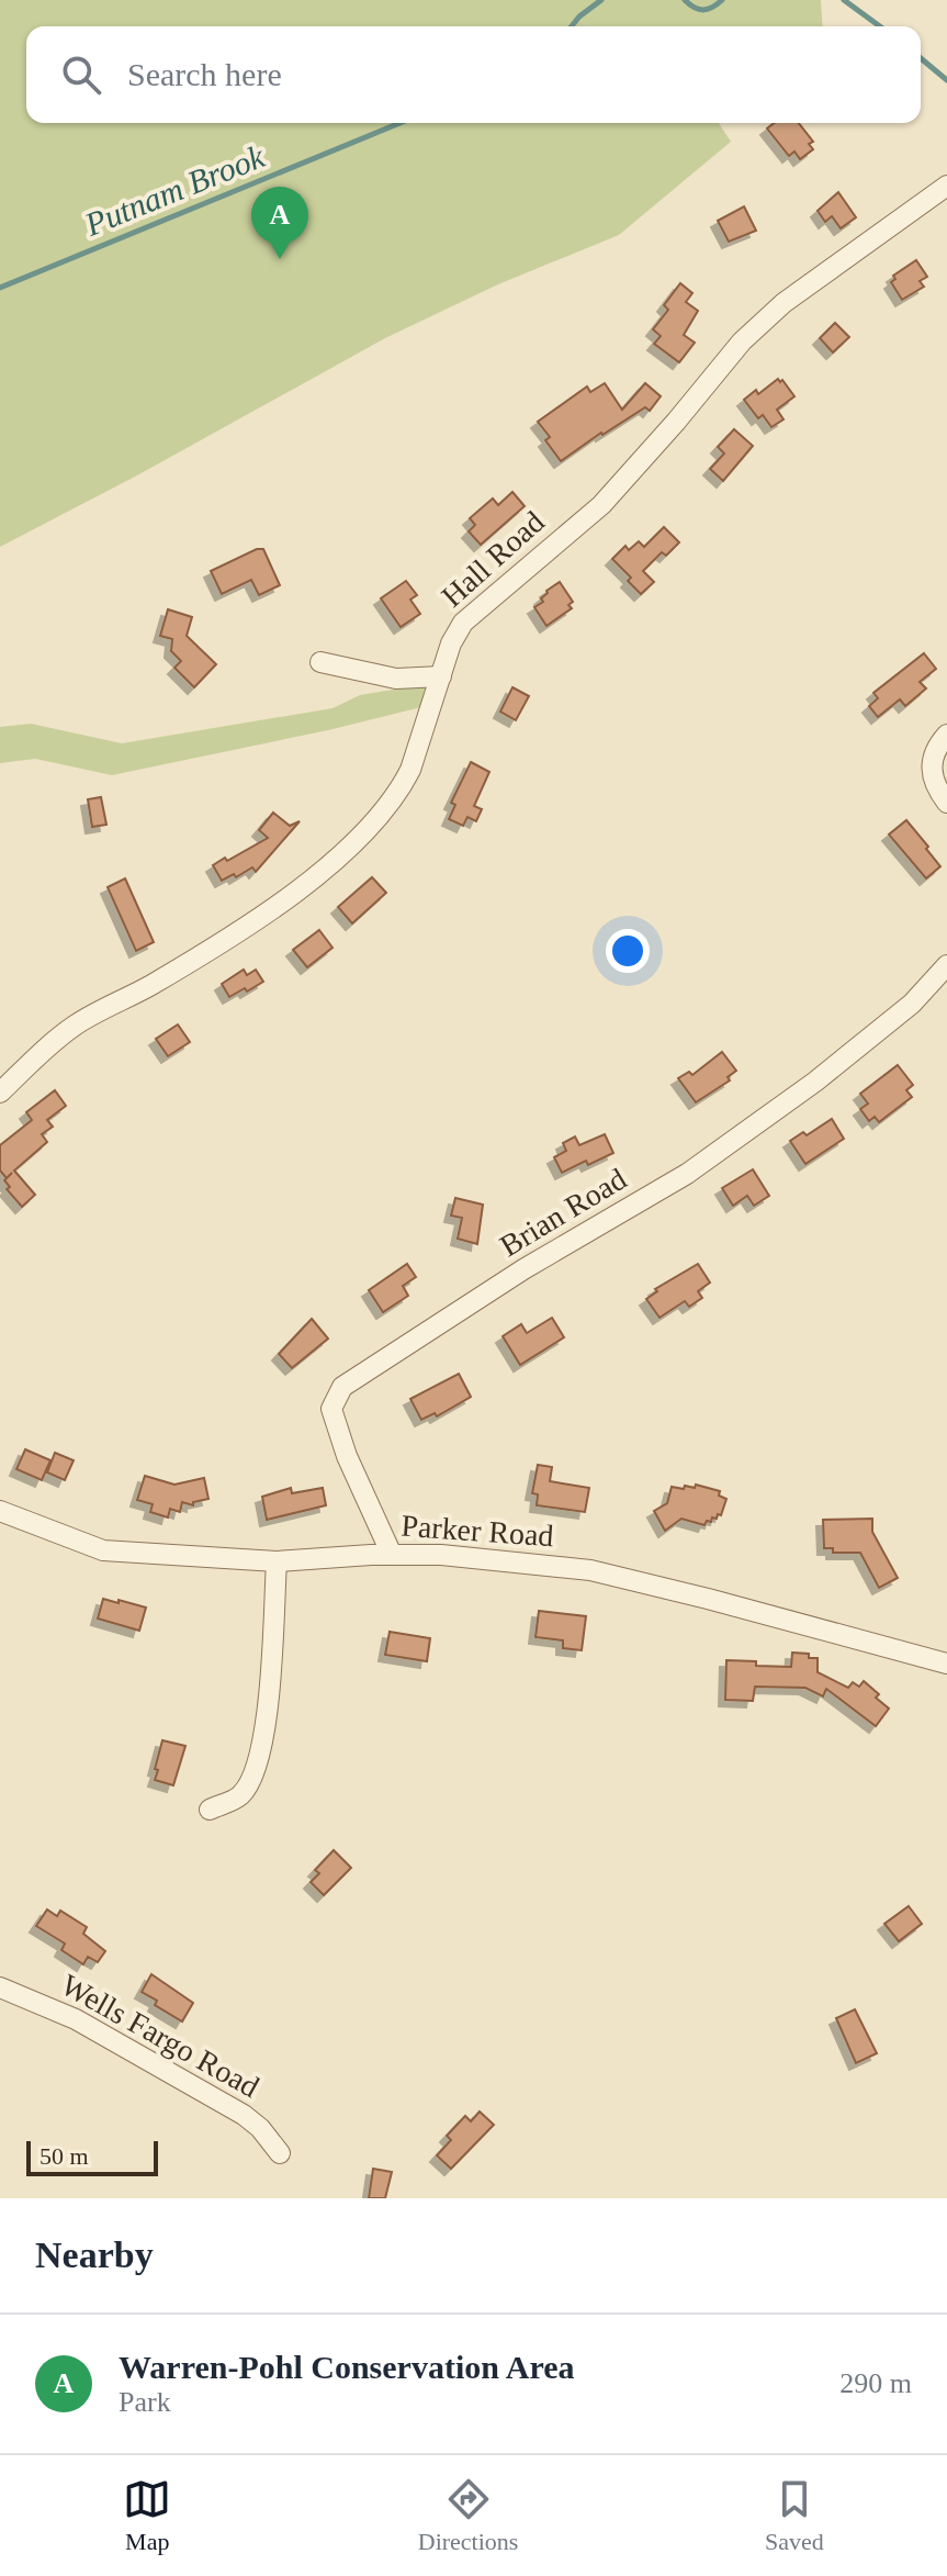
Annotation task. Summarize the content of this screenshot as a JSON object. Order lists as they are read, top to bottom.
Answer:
{
  "streets": {
    "street": [
      "Hall Road",
      "Brian Road",
      "Parker Road",
      "Wells Fargo Road"
    ]
  },
  "crossings": [
    ["Brian Road", "Parker Road"]
  ],
  "water": ["Putnam Brook"],
  "scale_bar": "50 m",
  "page": {
    "search": "Search here",
    "pins": "A",
    "scale": "50 m",
    "heading": "Nearby",
    "list": [
      {
        "mark": "A",
        "name": "Warren-Pohl Conservation Area",
        "note": "Park",
        "value": "290 m"
      }
    ],
    "nav": ["Map", "Directions", "Saved"]
  }
}
